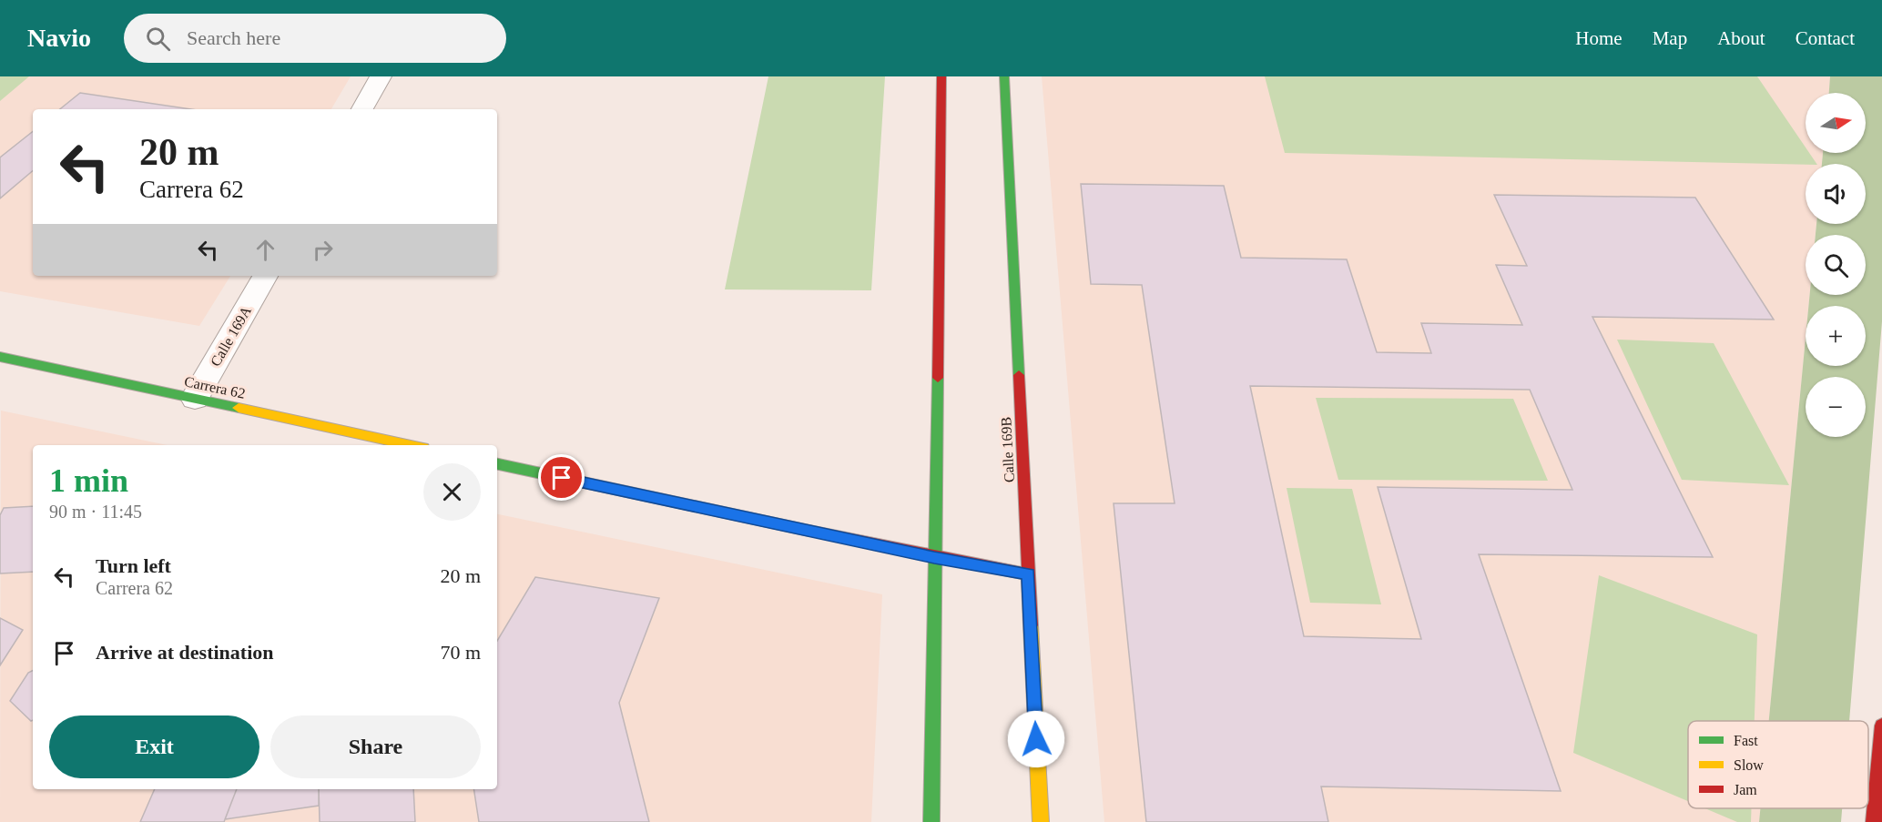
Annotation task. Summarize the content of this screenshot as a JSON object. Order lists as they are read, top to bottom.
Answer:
{
  "streets": {
    "main road": ["Carrera 62", "Calle 169B"],
    "street": ["Calle 169A"]
  },
  "crossings": [
    ["Calle 169A", "Carrera 62"]
  ],
  "legend": ["Fast", "Slow", "Jam"],
  "north": "right",
  "page": {
    "header": "Navio",
    "search": "Search here",
    "nav": [
      "Home",
      "Map",
      "About",
      "Contact"
    ],
    "map_buttons": ["+", "−"],
    "turn": ["20 m", "Carrera 62"],
    "heading": ["1 min", "90 m · 11:45"],
    "list": [
      {
        "name": "Turn left",
        "note": "Carrera 62",
        "value": "20 m"
      },
      {
        "name": "Arrive at destination",
        "value": "70 m"
      }
    ],
    "buttons": ["Exit", "Share"]
  }
}
